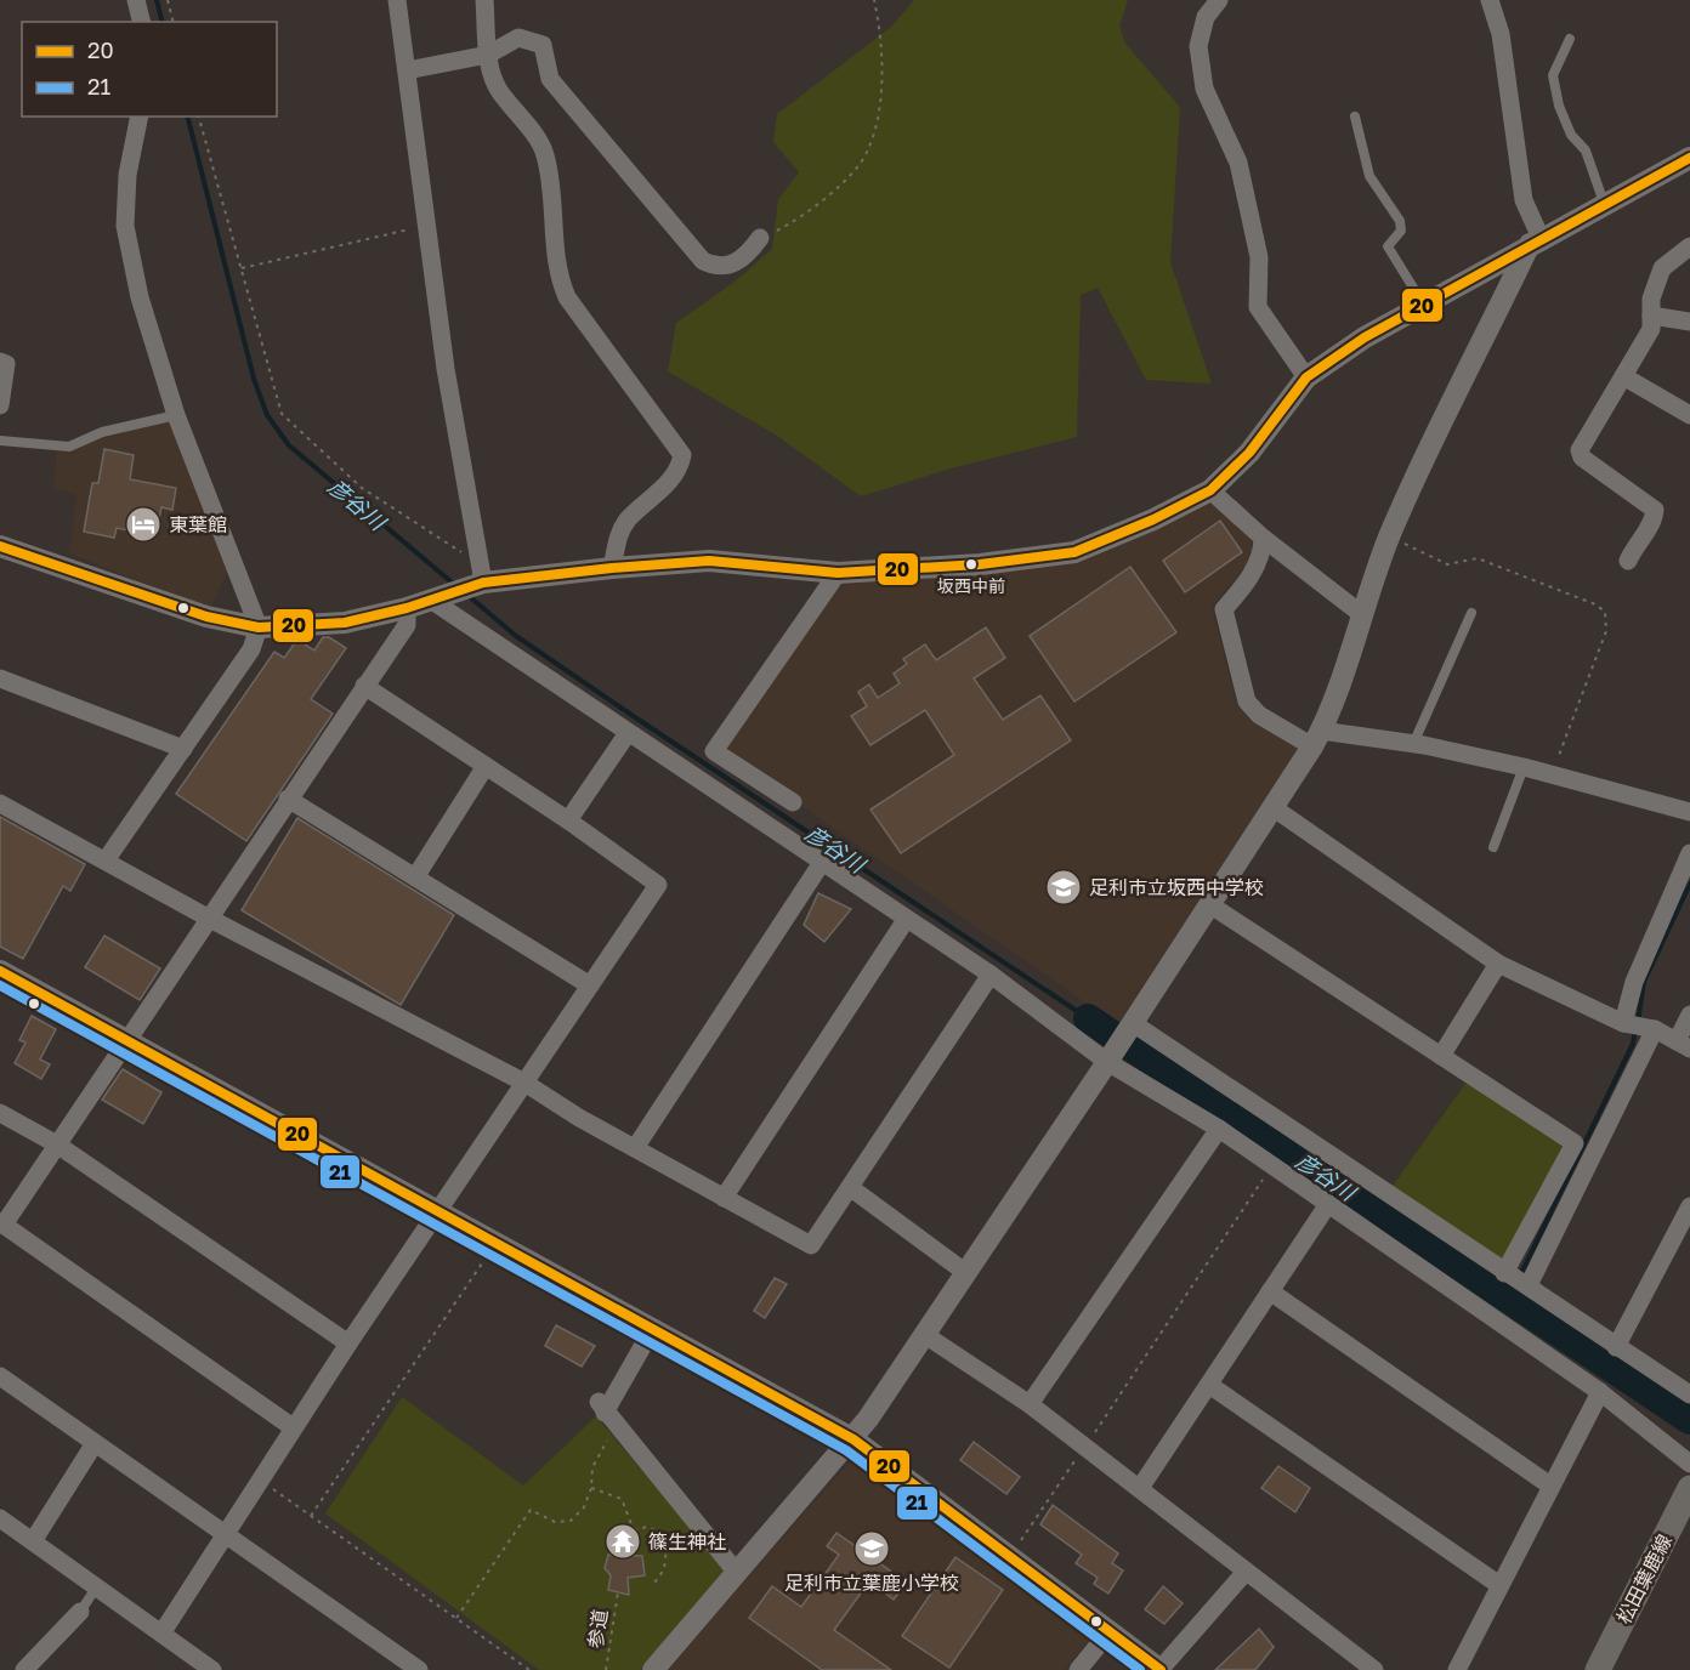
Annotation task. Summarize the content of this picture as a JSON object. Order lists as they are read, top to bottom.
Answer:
{
  "streets": {
    "main road": ["松田葉鹿線"],
    "path": ["参道"]
  },
  "water": ["彦谷川"],
  "places": {
    "hotel": ["東葉館"],
    "other": ["坂西中前"],
    "school or university": ["足利市立坂西中学校", "足利市立葉鹿小学校"],
    "temple": ["篠生神社"]
  },
  "lines": ["transit line 20", "transit line 21"],
  "legend": ["20", "21"]
}
